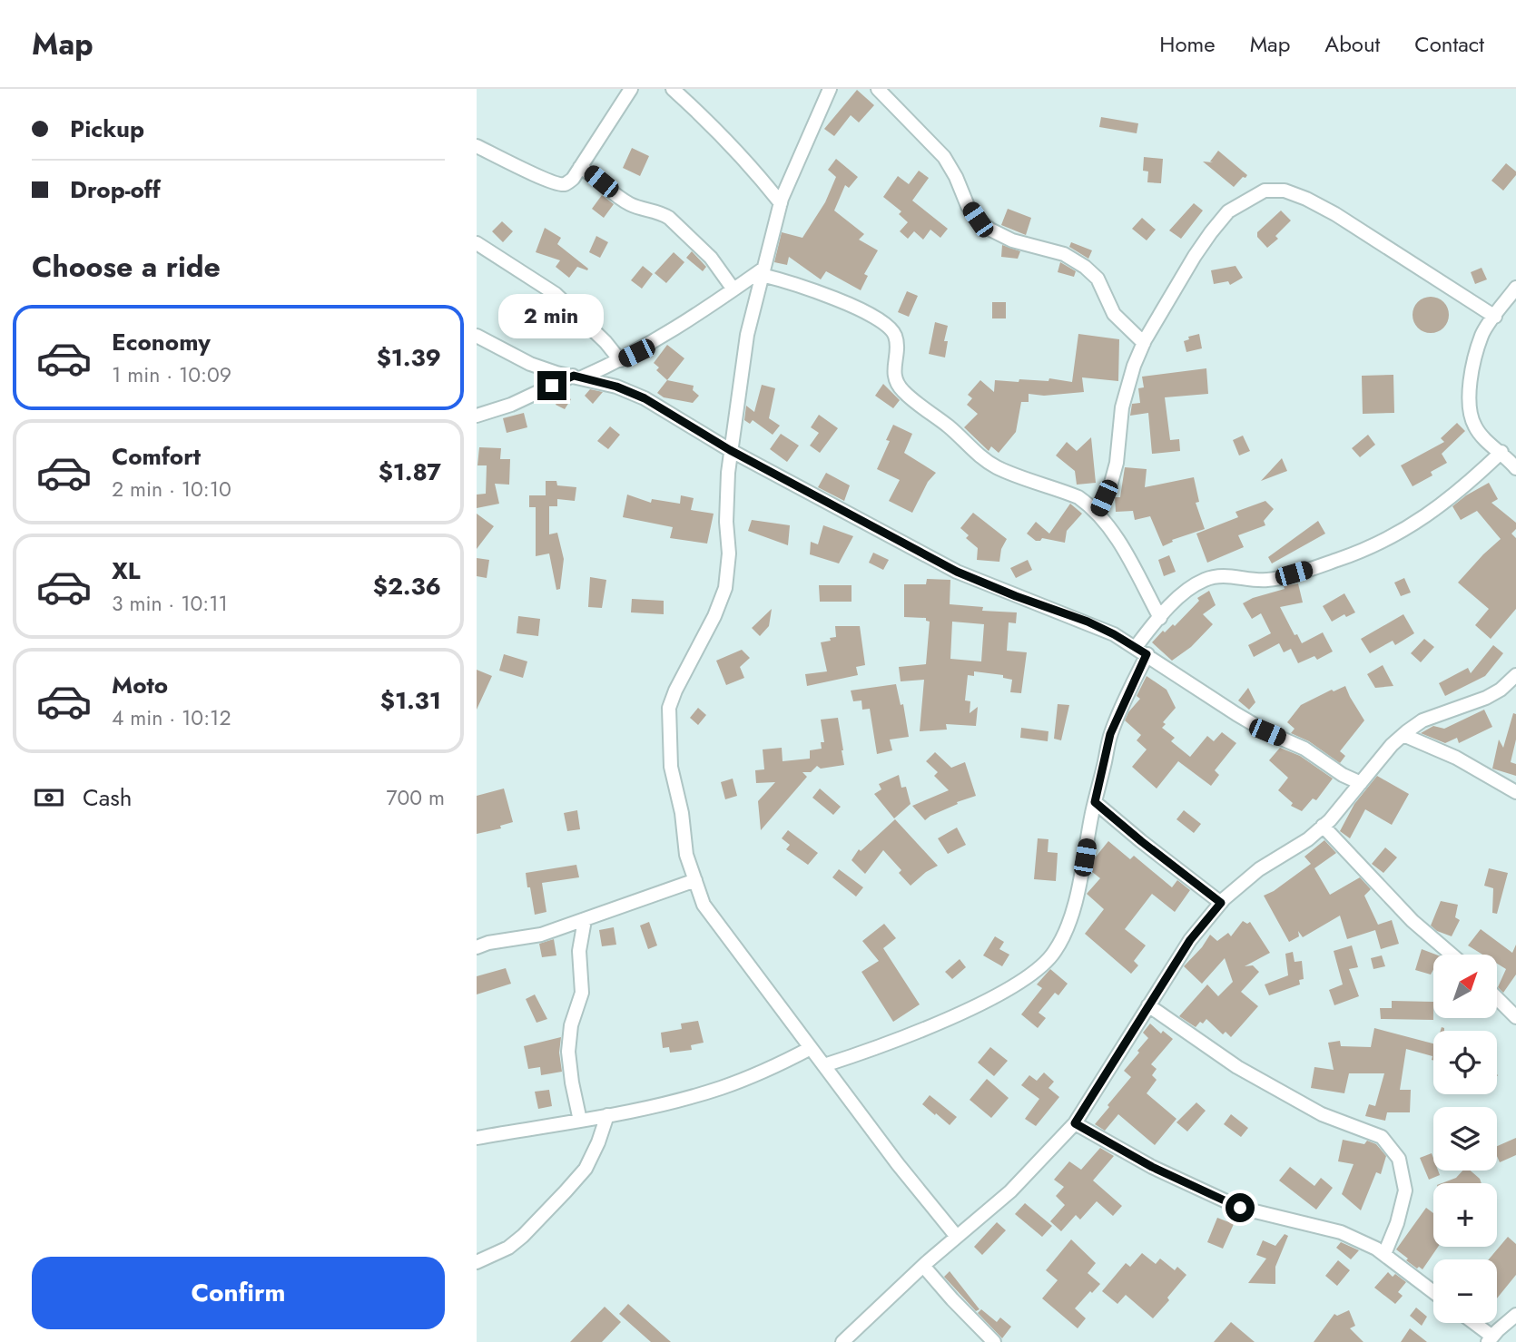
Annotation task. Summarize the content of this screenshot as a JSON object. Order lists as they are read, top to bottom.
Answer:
{
  "north": "top right",
  "page": {
    "header": "Map",
    "nav": [
      "Home",
      "Map",
      "About",
      "Contact"
    ],
    "banner": ["Pickup", "Drop-off"],
    "heading": "Choose a ride",
    "bubble": "2 min",
    "list": [
      {
        "name": "Economy",
        "note": "1 min · 10:09",
        "value": "$1.39"
      },
      {
        "name": "Comfort",
        "note": "2 min · 10:10",
        "value": "$1.87"
      },
      {
        "name": "XL",
        "note": "3 min · 10:11",
        "value": "$2.36"
      },
      {
        "name": "Moto",
        "note": "4 min · 10:12",
        "value": "$1.31"
      }
    ],
    "pay": ["Cash", "700 m"],
    "map_buttons": ["+", "−"],
    "buttons": "Confirm"
  }
}
